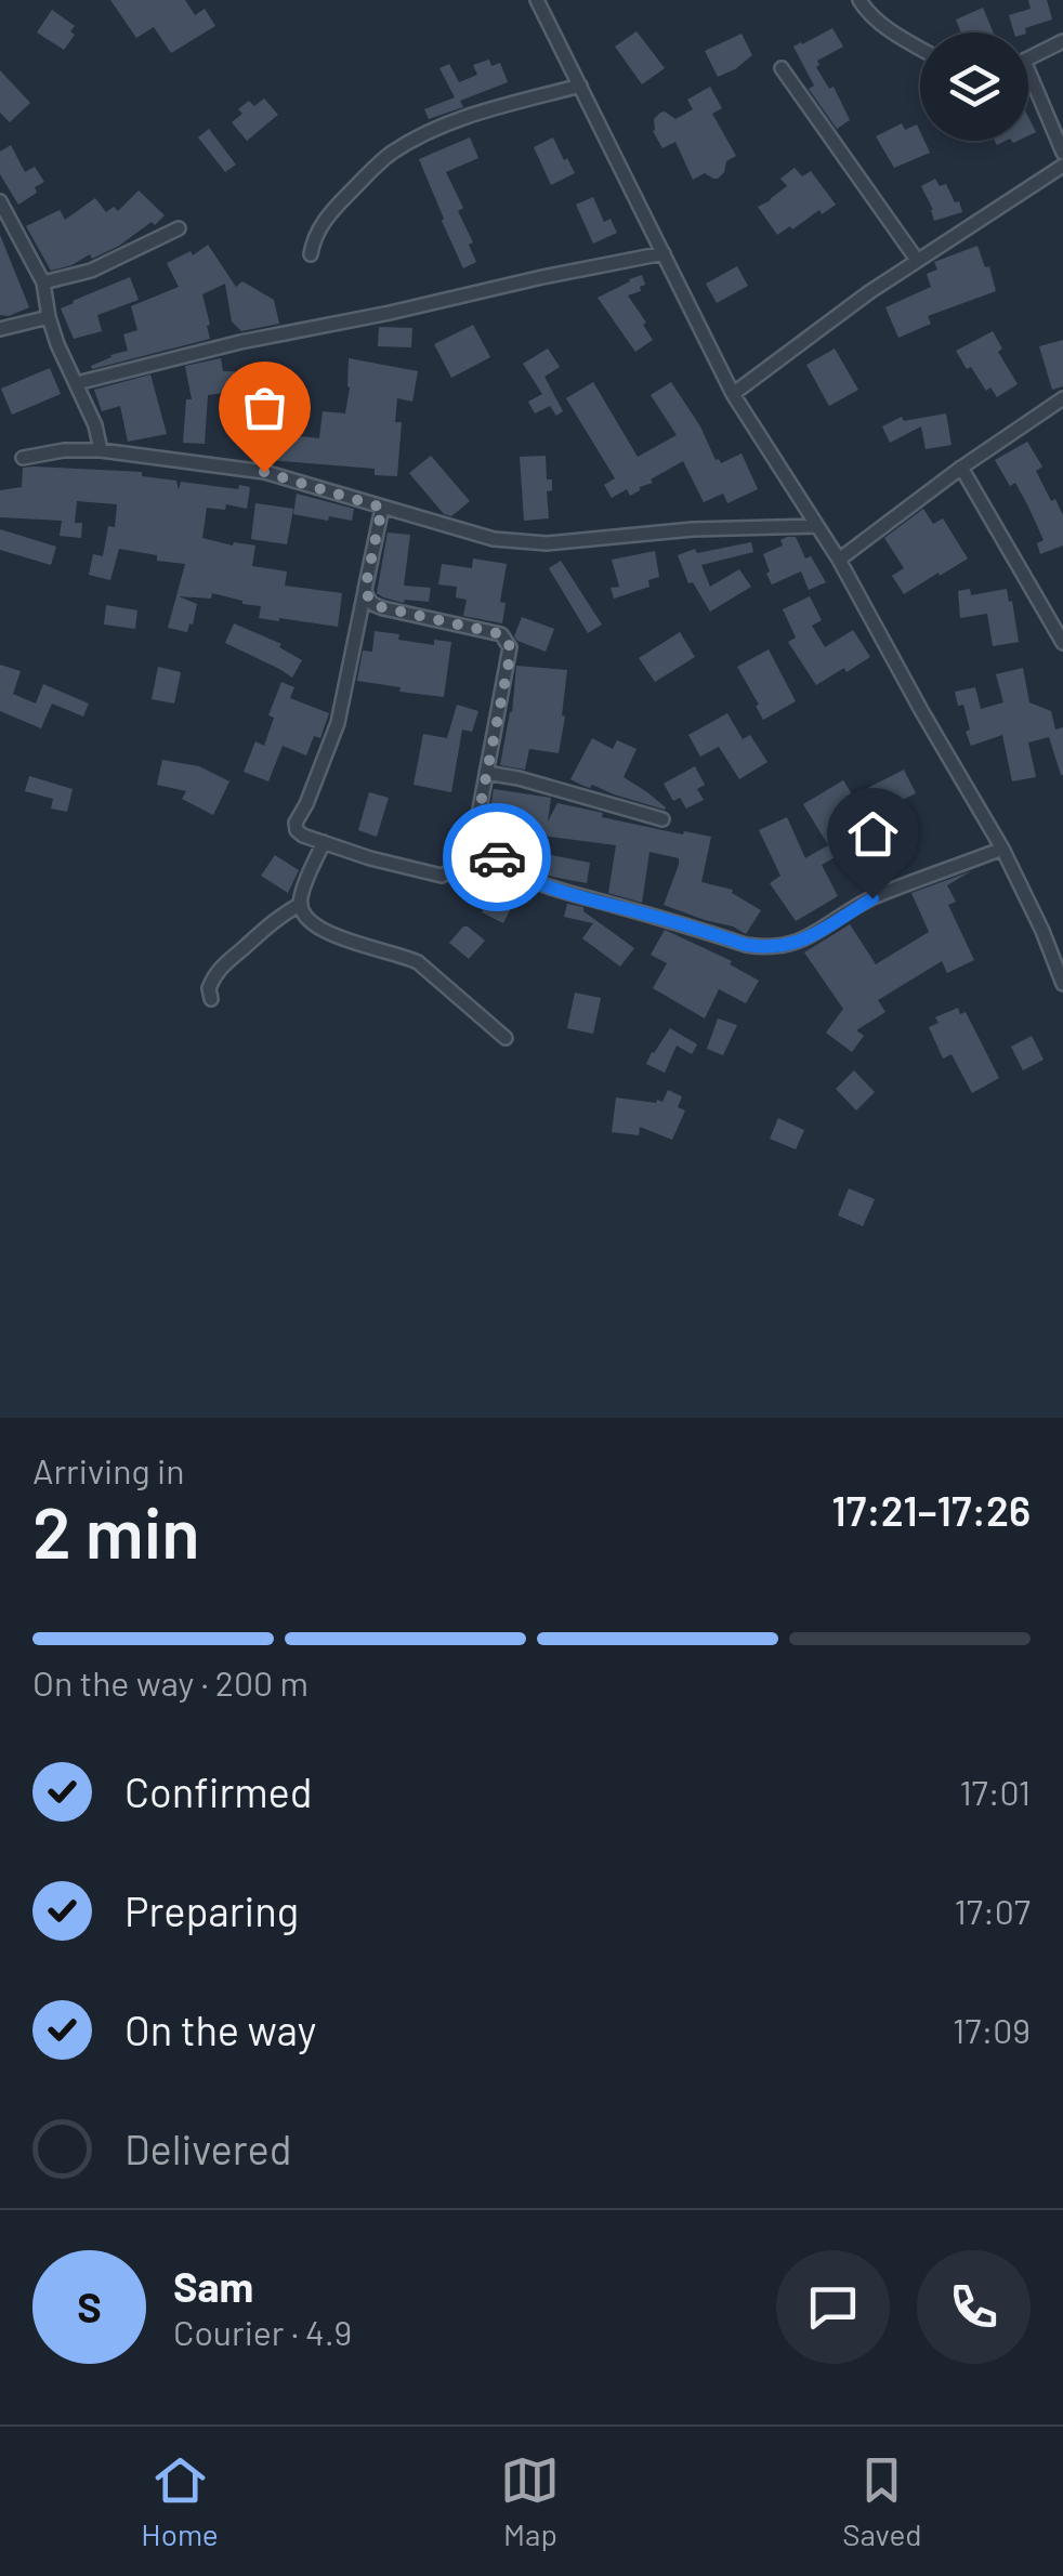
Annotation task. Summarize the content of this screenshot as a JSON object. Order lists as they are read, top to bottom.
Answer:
{
  "page": {
    "heading": ["2 min", "Arriving in", "17:21–17:26"],
    "panel": ["Sam", "Courier · 4.9"],
    "bar": "On the way · 200 m",
    "list": [
      ["Confirmed", "17:01"],
      ["Preparing", "17:07"],
      ["On the way", "17:09"],
      "Delivered"
    ],
    "round": "S",
    "tabs": ["Home", "Map", "Saved"]
  }
}
